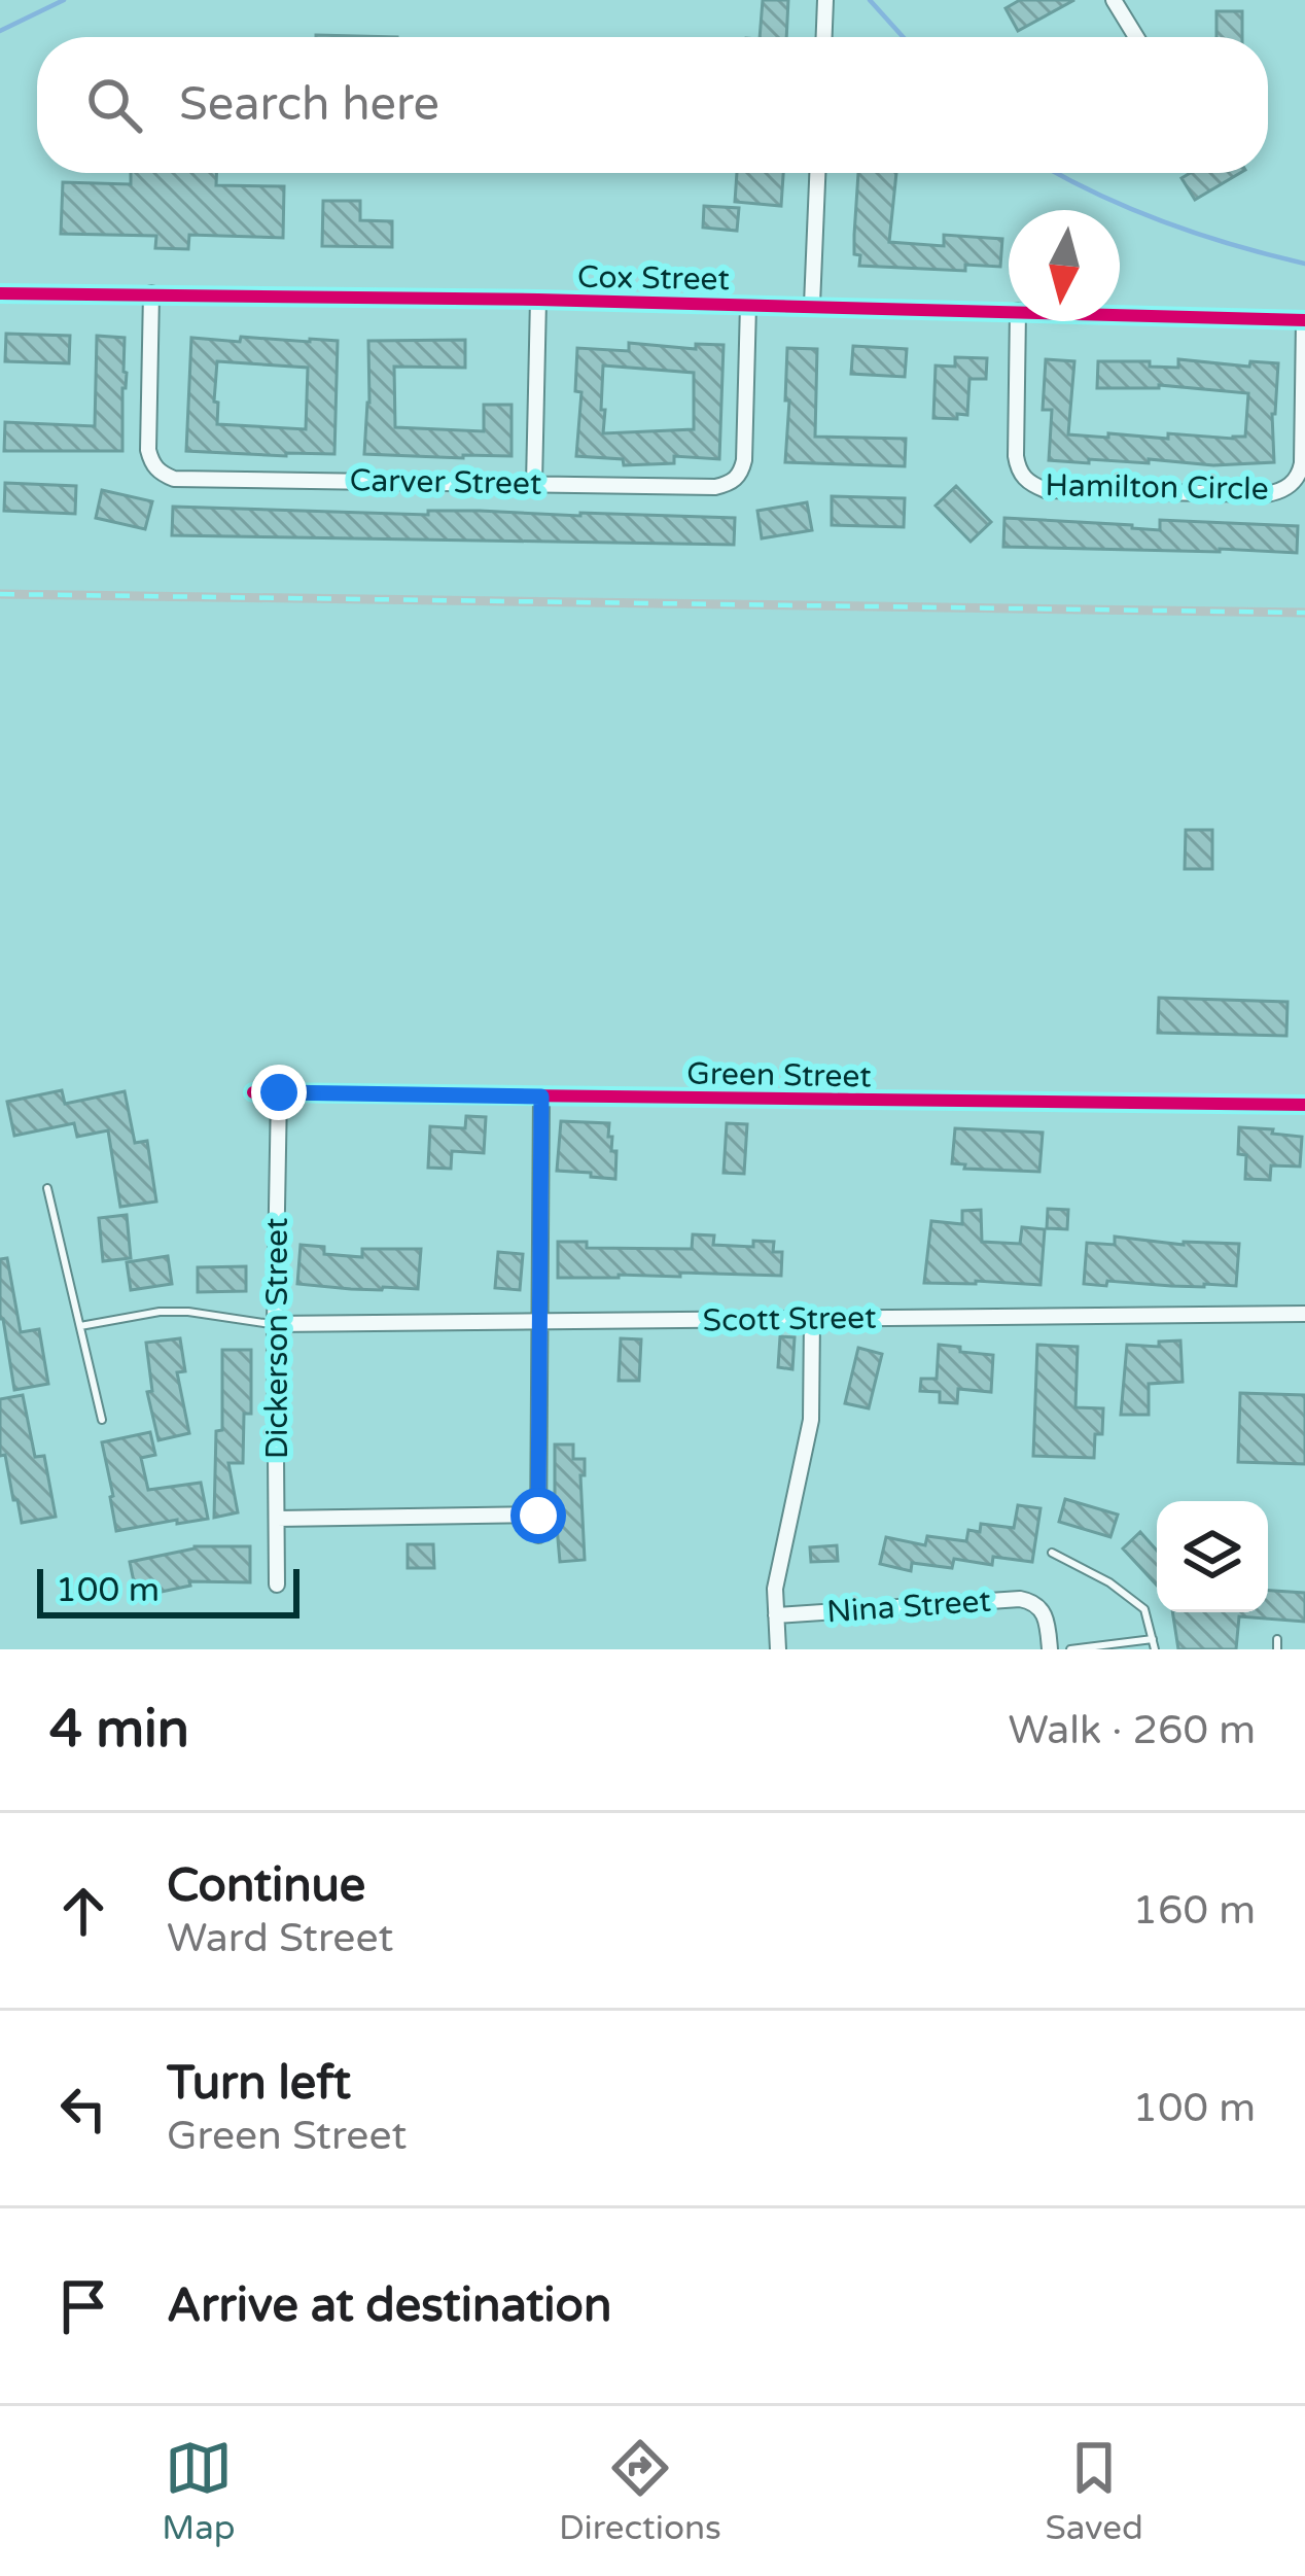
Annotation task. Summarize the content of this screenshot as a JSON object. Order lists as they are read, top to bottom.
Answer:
{
  "streets": {
    "street": [
      "Cox Street",
      "Carver Street",
      "Hamilton Circle",
      "Green Street",
      "Scott Street",
      "Dickerson Street",
      "Nina Street"
    ]
  },
  "crossings": [
    ["Cox Street", "Carver Street"],
    ["Cox Street", "Hamilton Circle"],
    ["Green Street", "Dickerson Street"],
    ["Scott Street", "Dickerson Street"]
  ],
  "scale_bar": "100 m",
  "north": "bottom",
  "page": {
    "search": "Search here",
    "scale": "100 m",
    "heading": ["4 min", "Walk · 260 m"],
    "list": [
      ["Continue", "Ward Street", "160 m"],
      ["Turn left", "Green Street", "100 m"],
      "Arrive at destination"
    ],
    "nav": ["Map", "Directions", "Saved"]
  }
}
